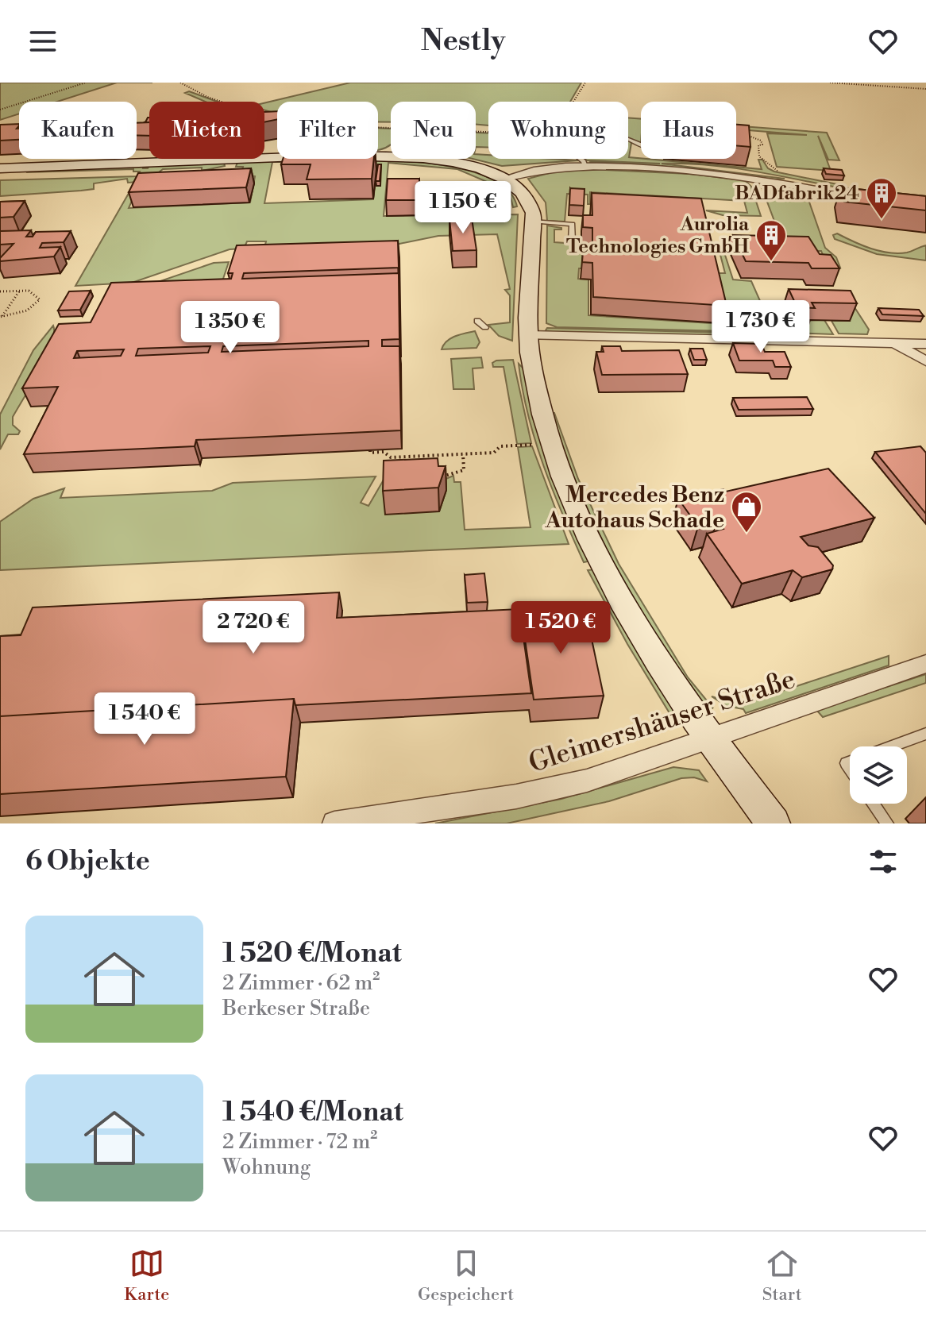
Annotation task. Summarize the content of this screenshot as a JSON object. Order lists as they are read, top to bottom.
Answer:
{
  "streets": {
    "street": ["Gleimershäuser Straße"]
  },
  "places": {
    "building": ["BADfabrik24", "Aurolia Technologies GmbH"],
    "shop": ["Mercedes Benz Autohaus Schade"]
  },
  "page": {
    "header": "Nestly",
    "chip": [
      "Kaufen",
      "Mieten",
      "Filter",
      "Neu",
      "Wohnung",
      "Haus"
    ],
    "price": [
      "1 150 €",
      "1 730 €",
      "1 350 €",
      "2 720 €",
      "1 520 €",
      "1 540 €"
    ],
    "heading": "6 Objekte",
    "list": [
      {
        "name": "1 520 €/Monat",
        "note": "2 Zimmer · 62 m² · Berkeser Straße"
      },
      {
        "name": "1 540 €/Monat",
        "note": "2 Zimmer · 72 m² · Wohnung"
      }
    ],
    "tabs": ["Karte", "Gespeichert", "Start"]
  }
}
